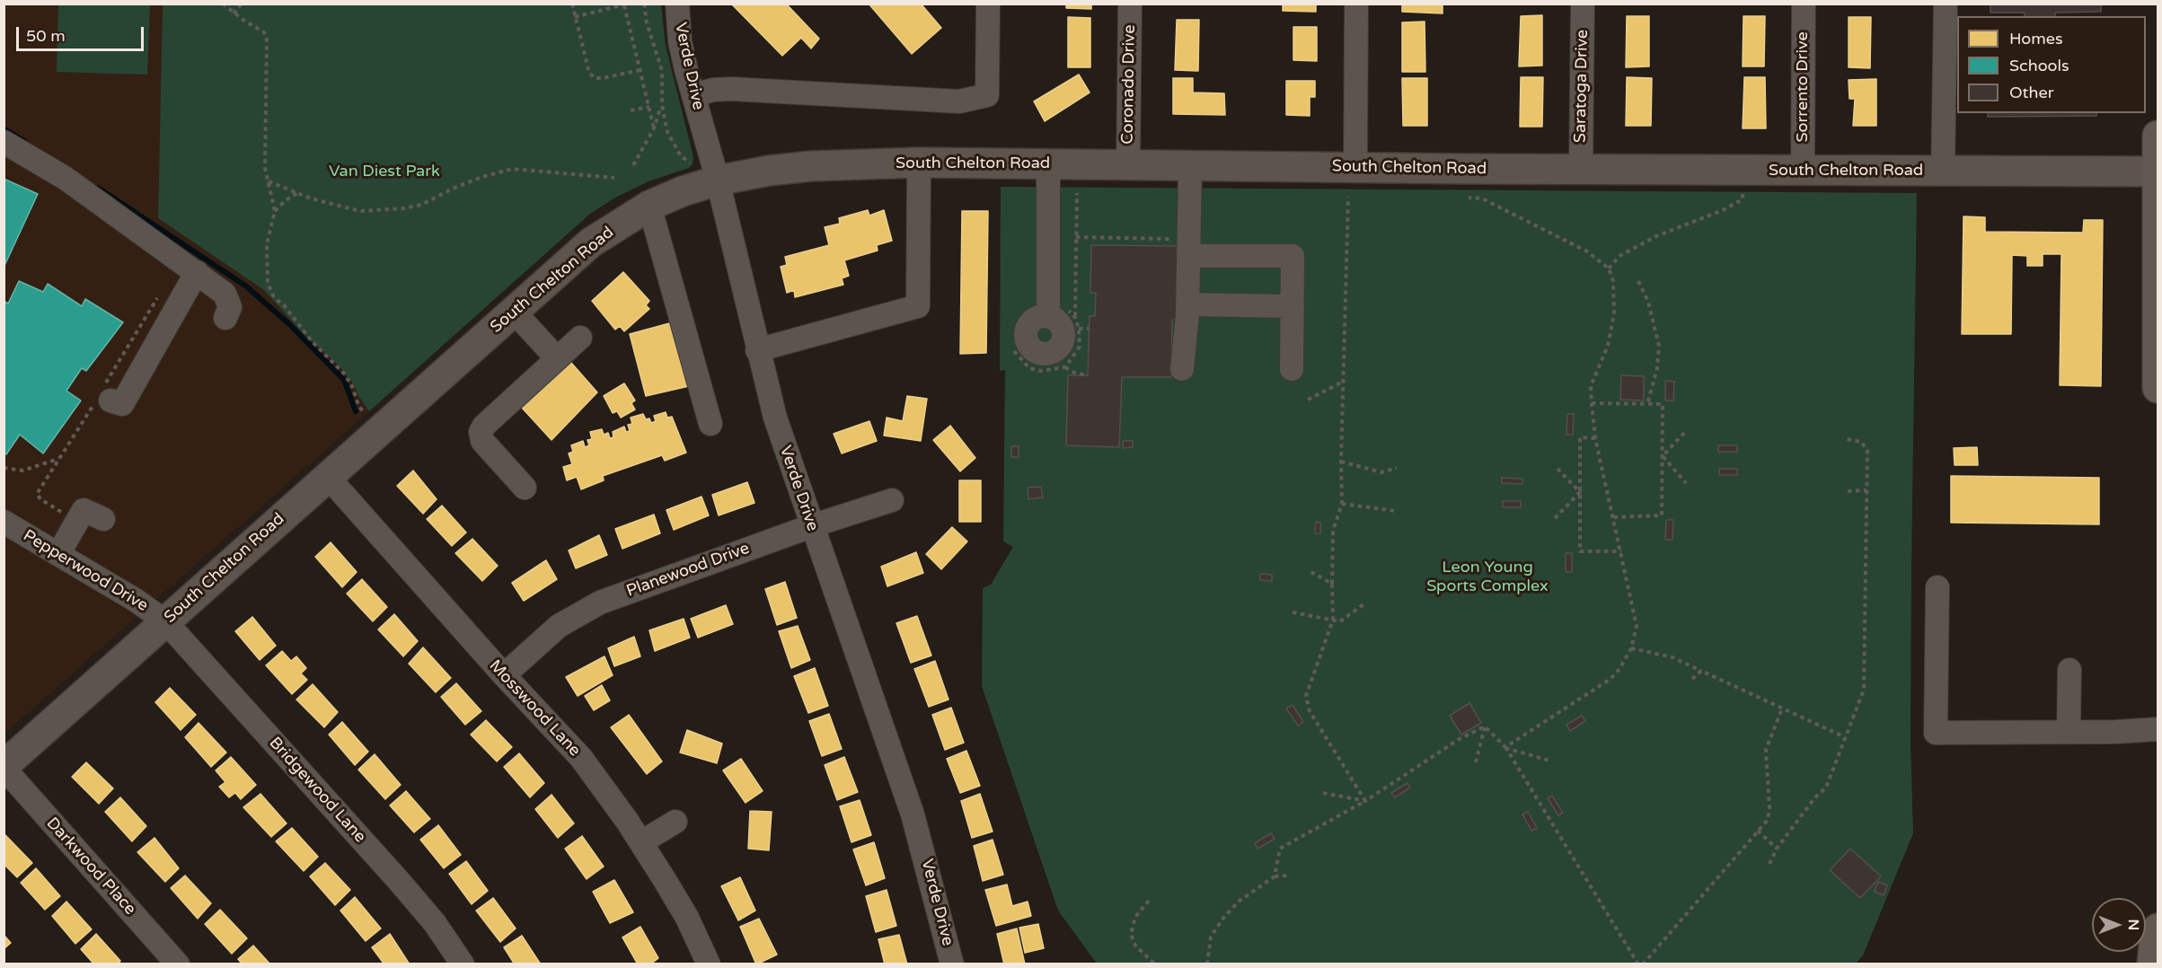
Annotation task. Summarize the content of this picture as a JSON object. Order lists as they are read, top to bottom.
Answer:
{
  "streets": {
    "main road": ["South Chelton Road"],
    "street": [
      "Verde Drive",
      "Coronado Drive",
      "Saratoga Drive",
      "Sorrento Drive",
      "Planewood Drive",
      "Pepperwood Drive",
      "Mosswood Lane",
      "Bridgewood Lane",
      "Darkwood Place"
    ]
  },
  "crossings": [
    ["Verde Drive", "South Chelton Road"],
    ["Verde Drive", "Planewood Drive"],
    ["Coronado Drive", "South Chelton Road"],
    ["Saratoga Drive", "South Chelton Road"],
    ["Sorrento Drive", "South Chelton Road"],
    ["South Chelton Road", "Pepperwood Drive"],
    ["South Chelton Road", "Mosswood Lane"],
    ["South Chelton Road", "Bridgewood Lane"],
    ["South Chelton Road", "Darkwood Place"],
    ["Planewood Drive", "Mosswood Lane"],
    ["Pepperwood Drive", "Bridgewood Lane"]
  ],
  "parks": ["Van Diest Park", "Leon Young Sports Complex"],
  "legend": ["Homes", "Schools", "Other"],
  "scale_bar": "50 m",
  "north": "right"
}
